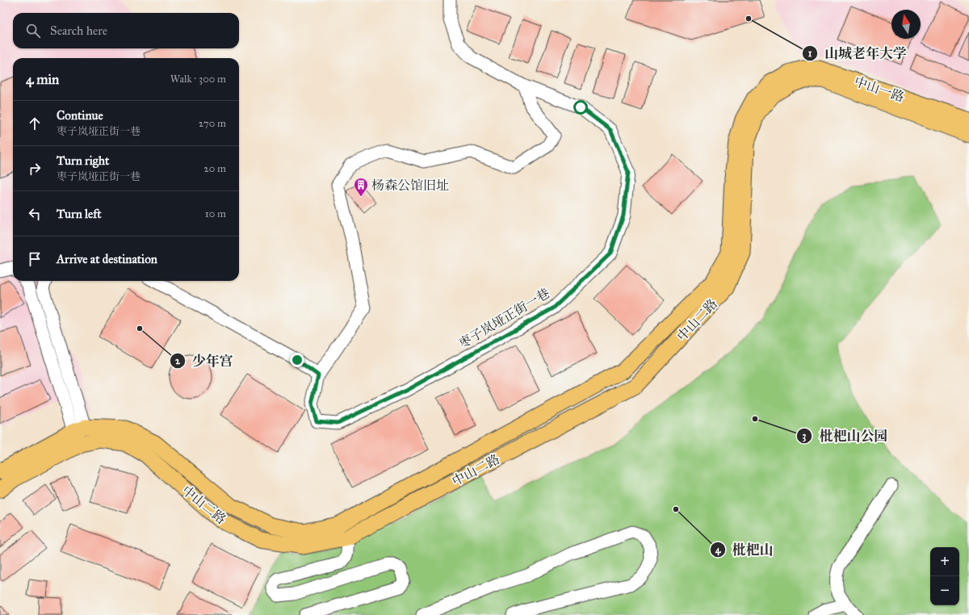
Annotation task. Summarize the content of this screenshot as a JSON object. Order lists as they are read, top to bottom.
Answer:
{
  "streets": {
    "main road": ["中山一路", "中山二路"],
    "street": ["枣子岚垭正街一巷"]
  },
  "crossings": [
    ["中山一路", "中山二路"]
  ],
  "places": {
    "other": [
      "山城老年大学",
      "少年宫",
      "枇杷山公园",
      "枇杷山"
    ],
    "building": ["杨森公馆旧址"]
  },
  "north": "top",
  "page": {
    "search": "Search here",
    "heading": ["4 min", "Walk · 300 m"],
    "list": [
      ["Continue", "枣子岚垭正街一巷", "270 m"],
      ["Turn right", "枣子岚垭正街一巷", "20 m"],
      ["Turn left", "10 m"],
      "Arrive at destination"
    ],
    "map_buttons": ["+", "−"]
  }
}
